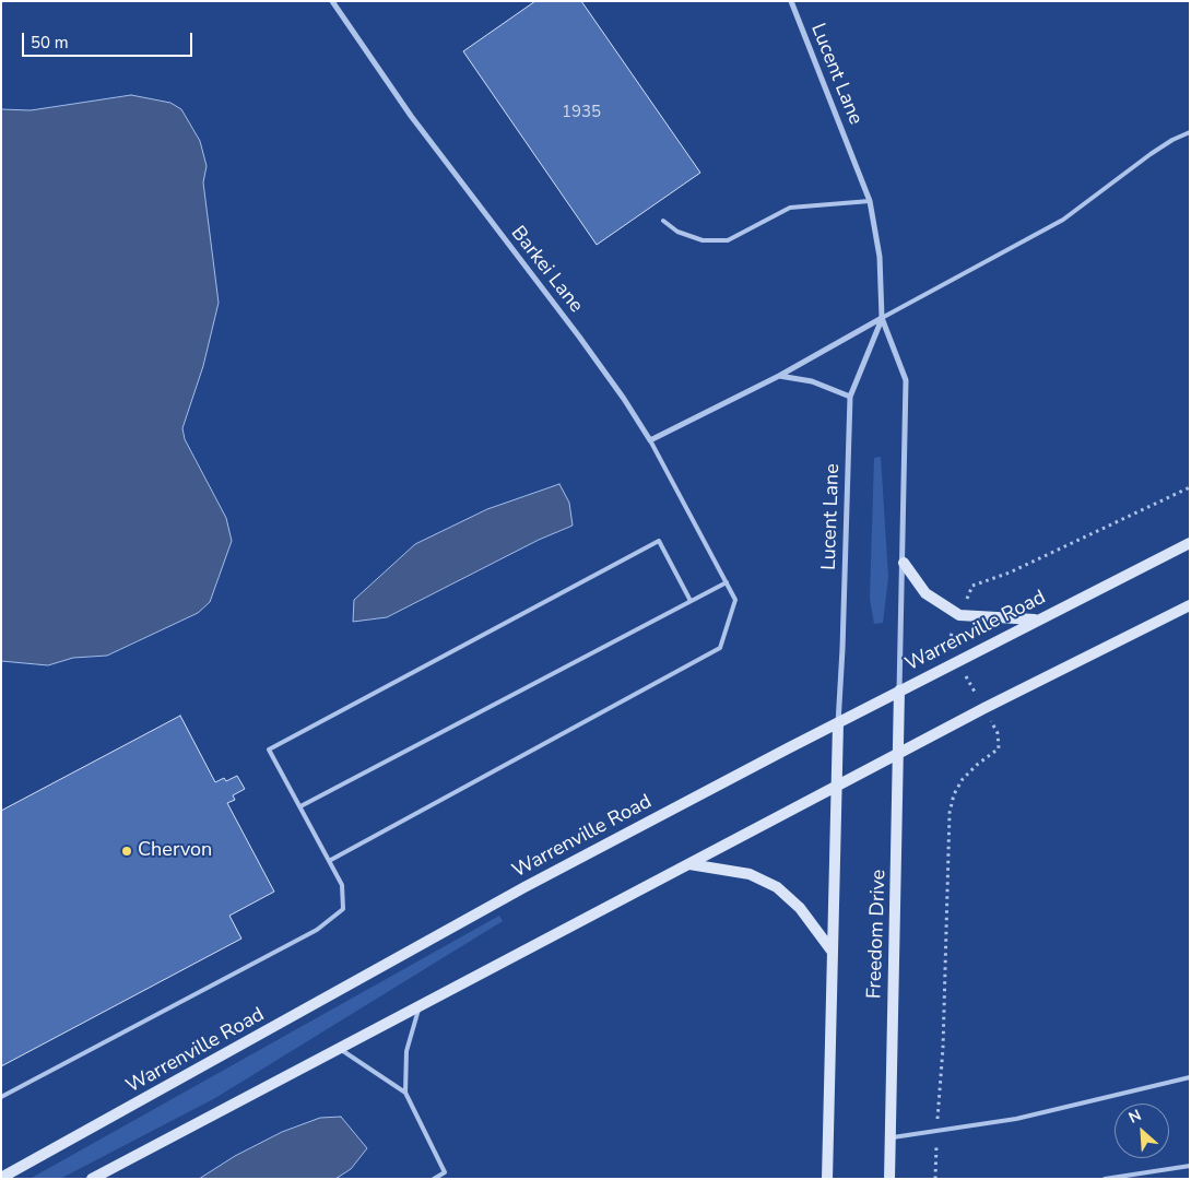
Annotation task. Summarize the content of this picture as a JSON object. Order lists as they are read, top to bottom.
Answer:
{
  "streets": {
    "main road": ["Warrenville Road", "Freedom Drive"],
    "street": ["Lucent Lane", "Barkei Lane"]
  },
  "crossings": [
    ["Lucent Lane", "Warrenville Road"],
    ["Lucent Lane", "Freedom Drive"],
    ["Warrenville Road", "Freedom Drive"]
  ],
  "places": ["Chervon"],
  "house_numbers": ["1935"],
  "scale_bar": "50 m",
  "north": "top left"
}
